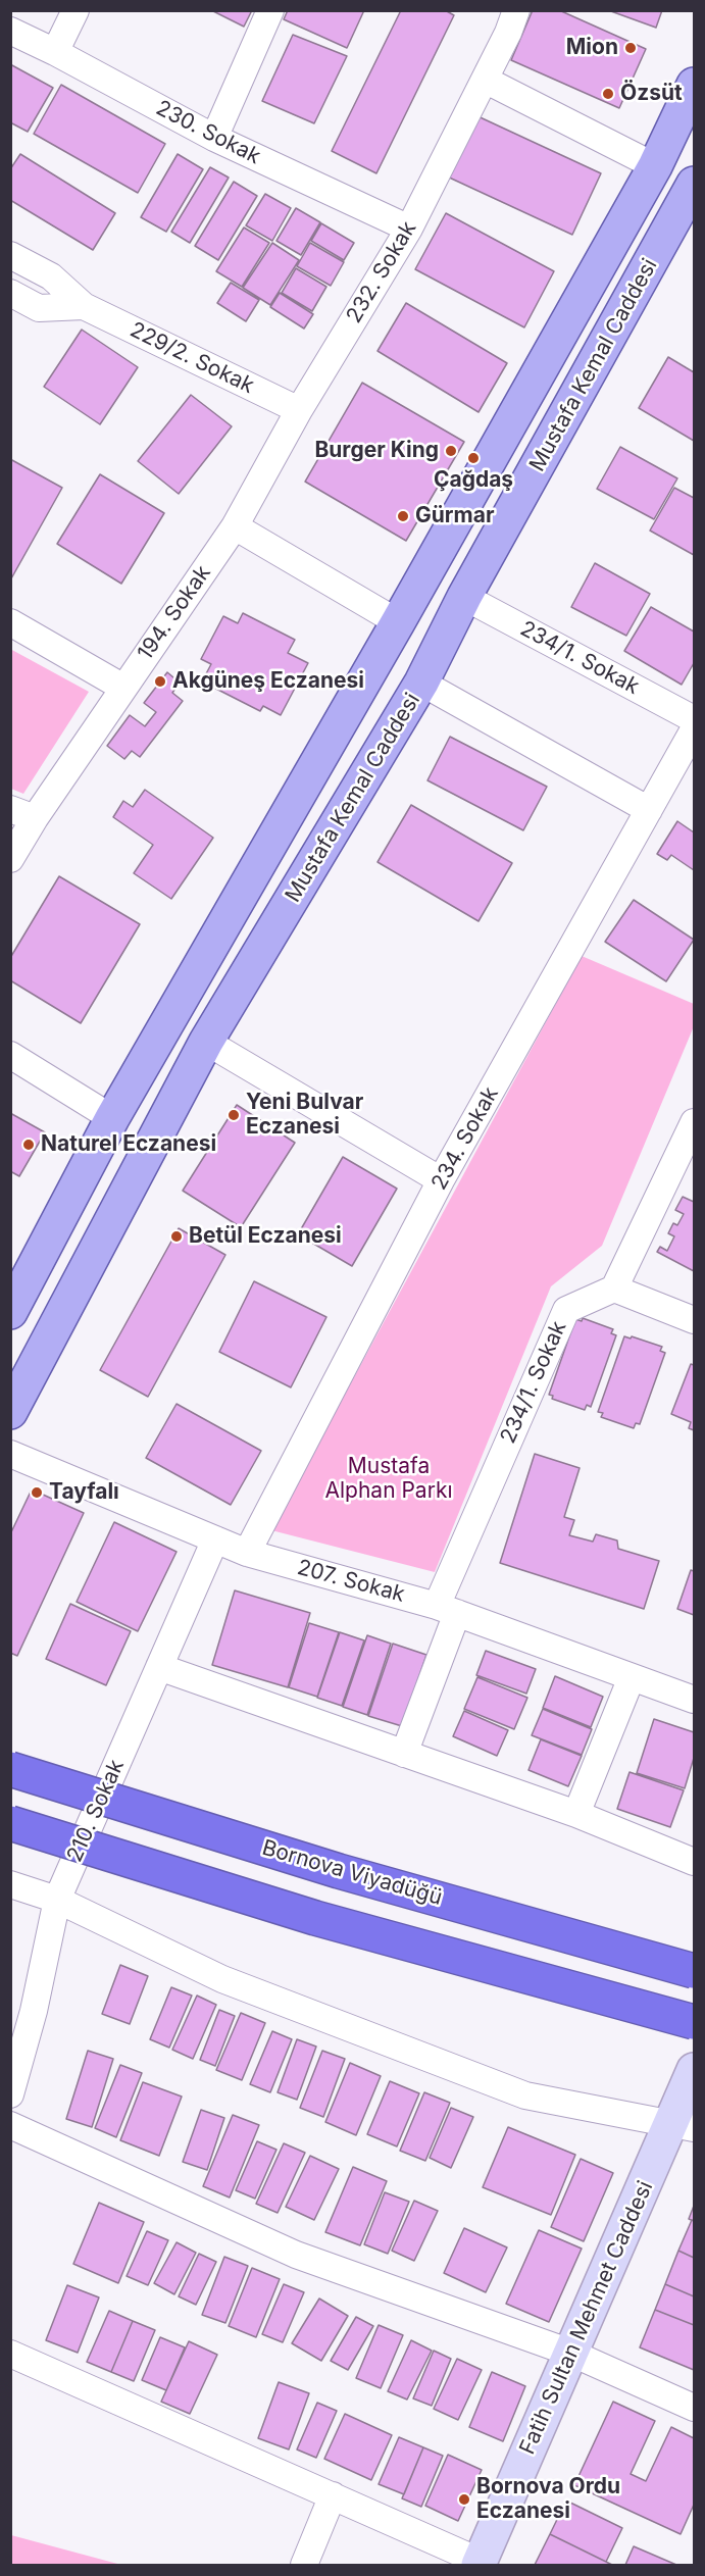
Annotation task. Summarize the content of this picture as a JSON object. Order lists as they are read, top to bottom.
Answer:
{
  "streets": {
    "highway": ["Bornova Viyadüğü"],
    "main road": ["Mustafa Kemal Caddesi", "Fatih Sultan Mehmet Caddesi"],
    "street": [
      "230. Sokak",
      "232. Sokak",
      "229/2. Sokak",
      "194. Sokak",
      "234/1. Sokak",
      "234. Sokak",
      "207. Sokak",
      "210. Sokak"
    ]
  },
  "crossings": [
    ["230. Sokak", "232. Sokak"],
    ["232. Sokak", "229/2. Sokak"],
    ["232. Sokak", "194. Sokak"],
    ["Mustafa Kemal Caddesi", "234/1. Sokak"],
    ["234/1. Sokak", "207. Sokak"],
    ["234. Sokak", "207. Sokak"],
    ["207. Sokak", "210. Sokak"]
  ],
  "parks": ["Mustafa Alphan Parkı"],
  "places": [
    "Mion",
    "Özsüt",
    "Burger King",
    "Çağdaş",
    "Gürmar",
    "Akgüneş Eczanesi",
    "Yeni Bulvar Eczanesi",
    "Naturel Eczanesi",
    "Betül Eczanesi",
    "Tayfalı",
    "Bornova Ordu Eczanesi"
  ]
}
